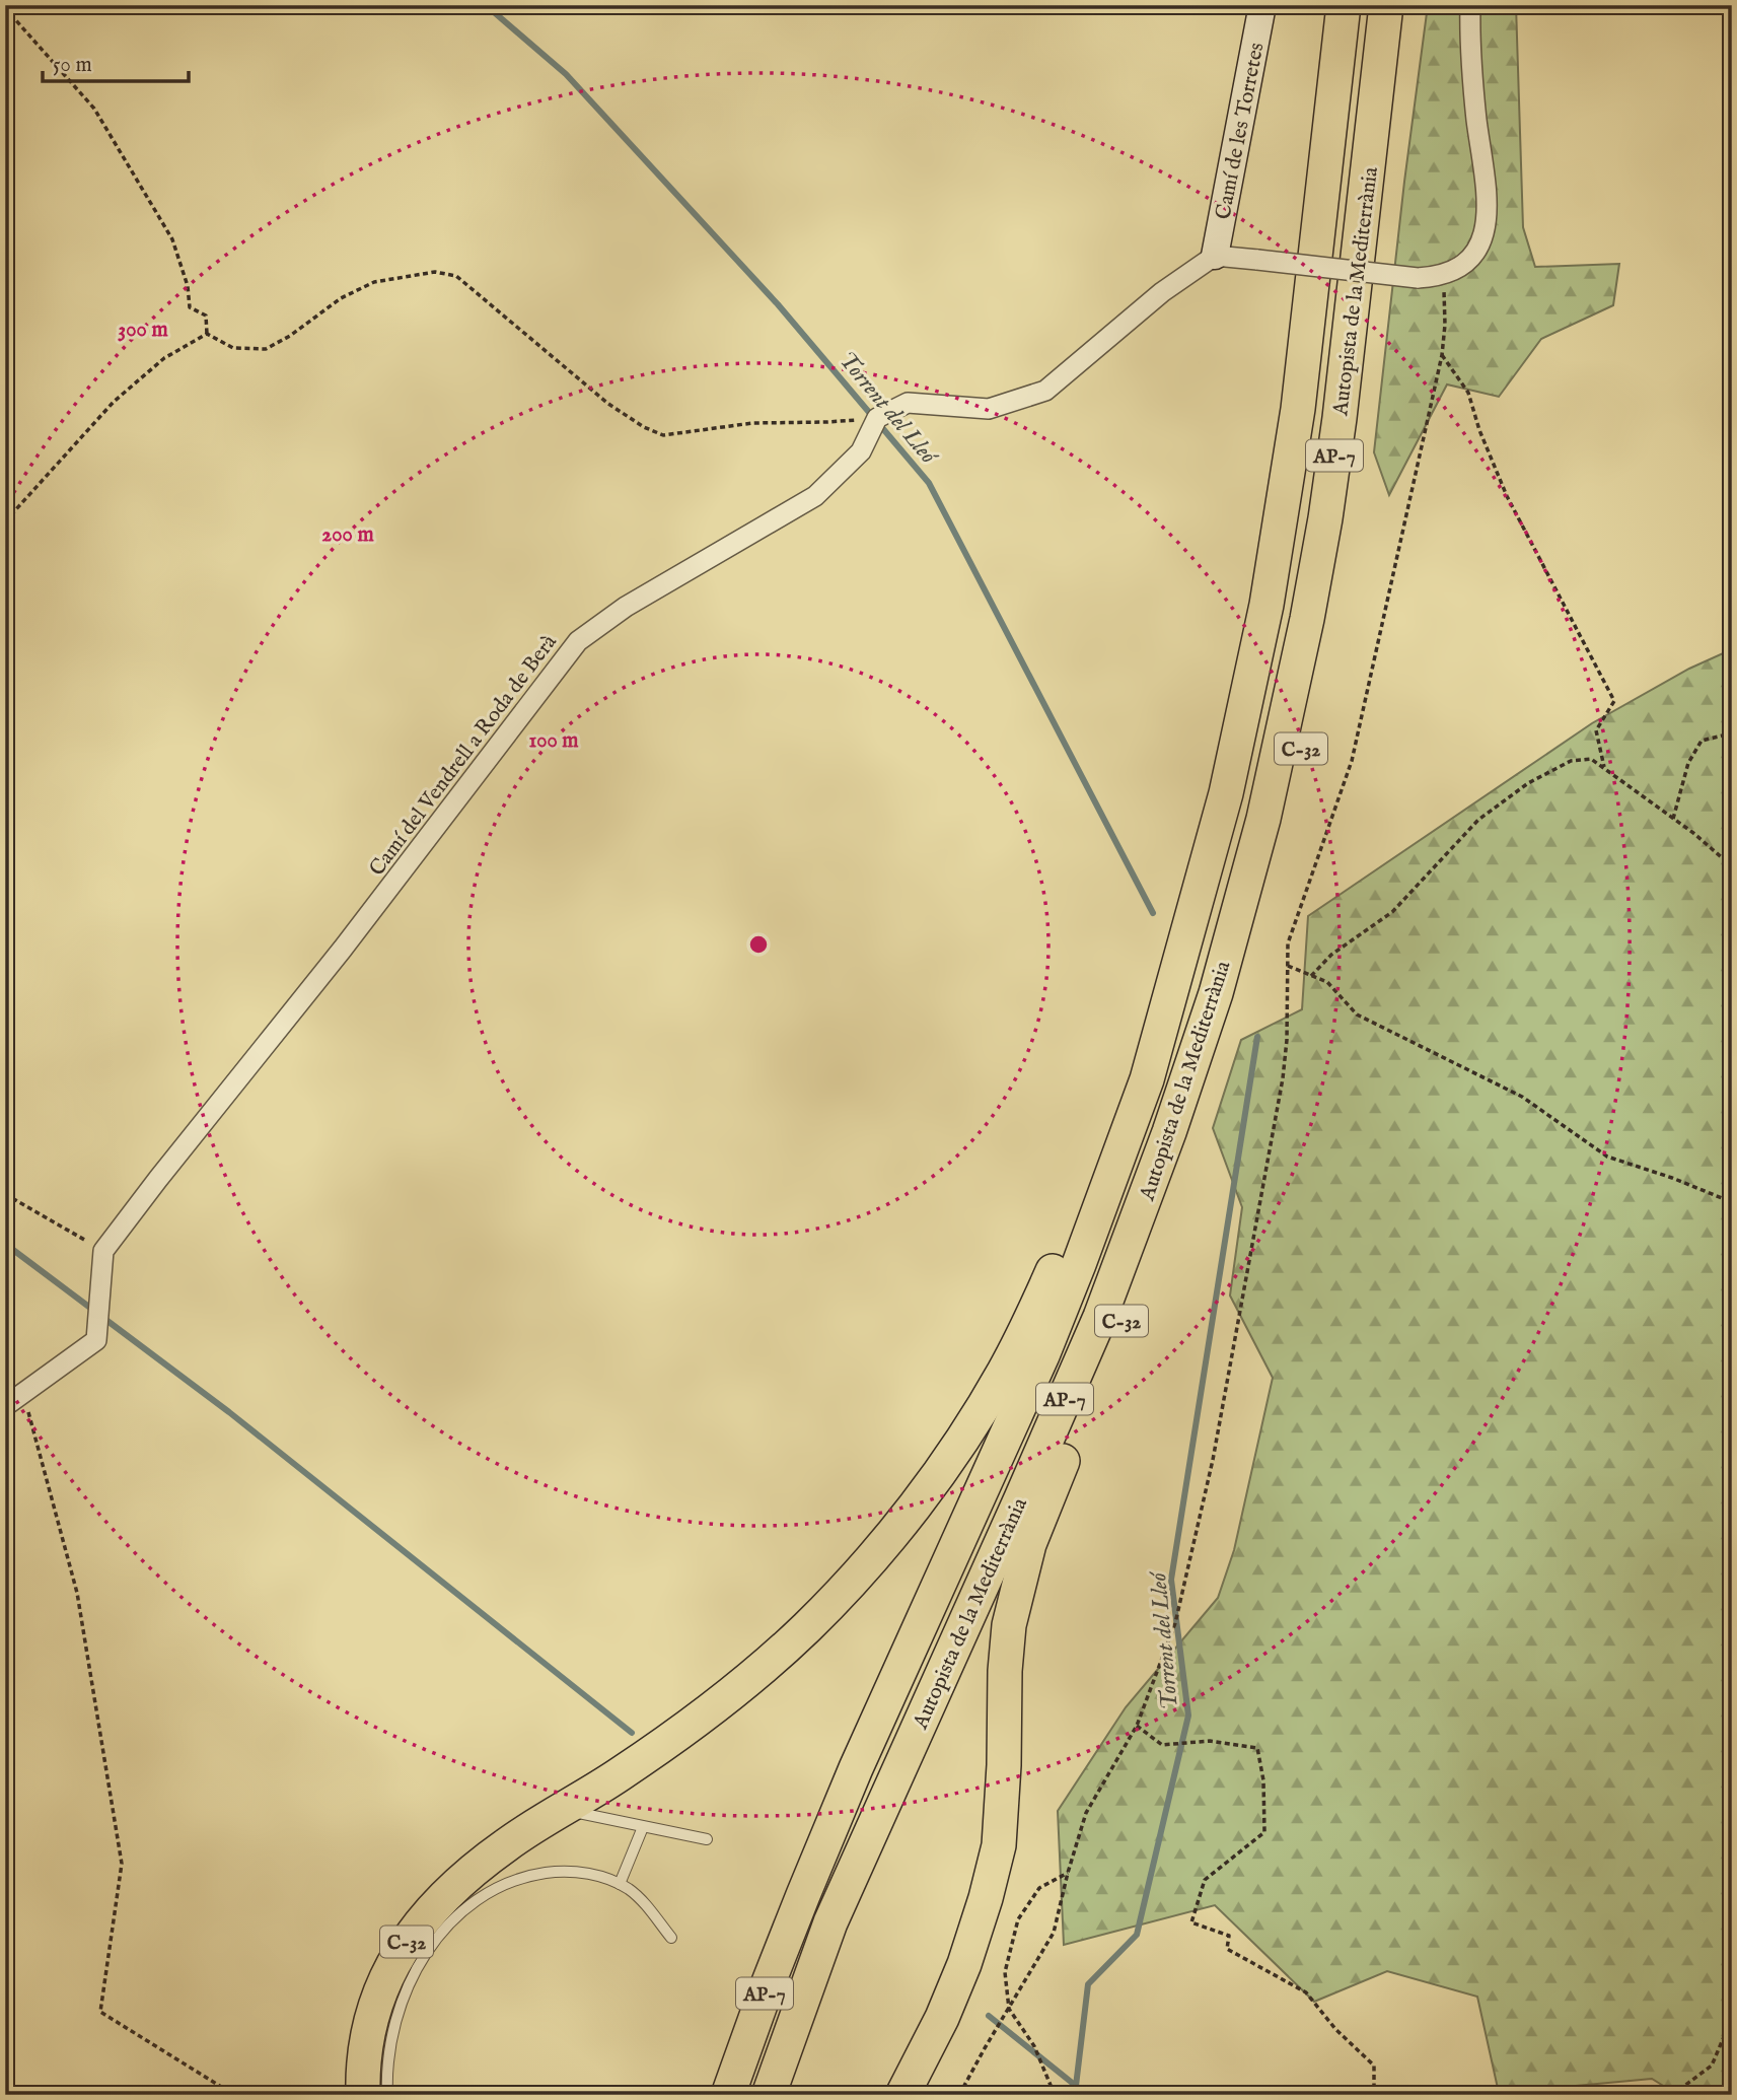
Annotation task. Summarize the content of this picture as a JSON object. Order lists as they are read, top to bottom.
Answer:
{
  "streets": {
    "highway": ["Autopista de la Mediterrània", "AP-7", "C-32"],
    "street": ["Camí de les Torretes", "Camí del Vendrell a Roda de Berà"]
  },
  "crossings": [
    ["Autopista de la Mediterrània", "C-32"]
  ],
  "water": ["Torrent del Lleó"],
  "scale_bar": "50 m",
  "rings": ["300 m", "200 m", "100 m"]
}
